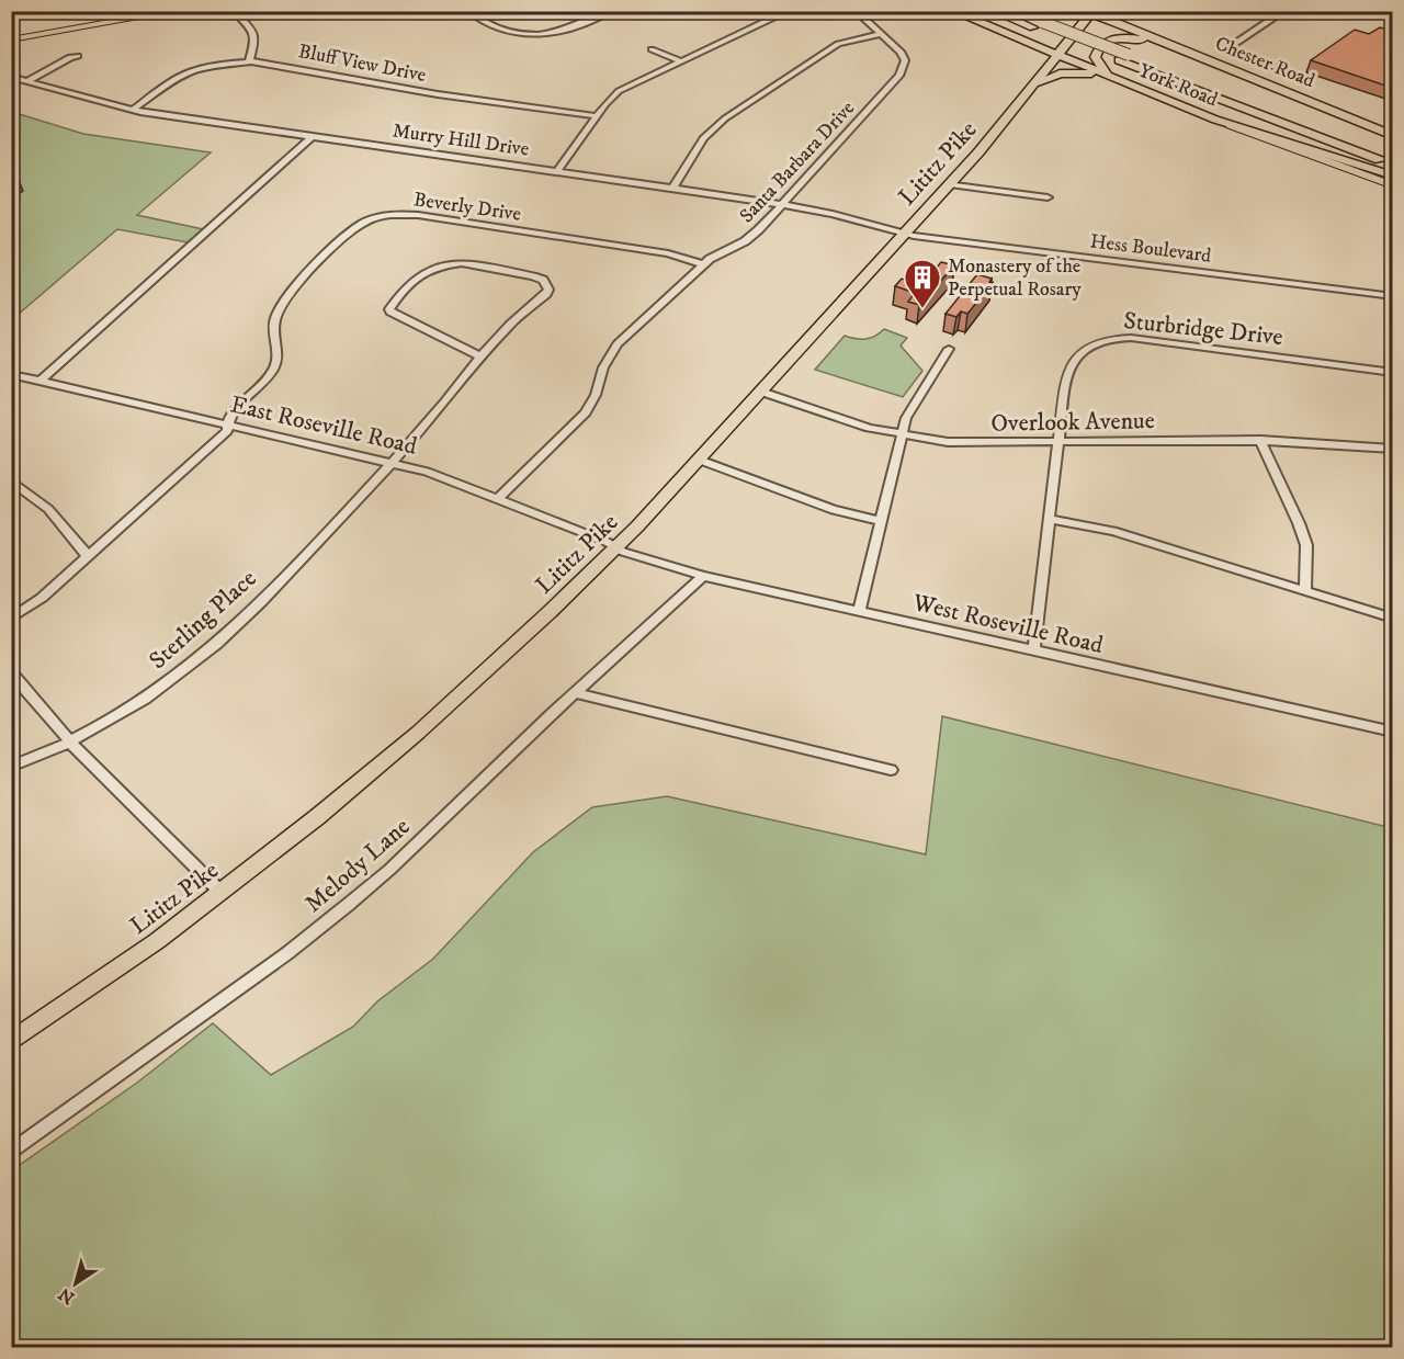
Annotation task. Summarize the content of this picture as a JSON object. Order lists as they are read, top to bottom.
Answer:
{
  "streets": {
    "highway": ["Chester Road", "York Road", "Lititz Pike"],
    "street": [
      "Bluff View Drive",
      "Murry Hill Drive",
      "Santa Barbara Drive",
      "Beverly Drive",
      "Hess Boulevard",
      "Sturbridge Drive",
      "Overlook Avenue",
      "East Roseville Road",
      "Sterling Place",
      "West Roseville Road",
      "Melody Lane"
    ]
  },
  "crossings": [
    ["Chester Road", "Lititz Pike"],
    ["Bluff View Drive", "Murry Hill Drive"],
    ["York Road", "Lititz Pike"],
    ["Murry Hill Drive", "Santa Barbara Drive"],
    ["Murry Hill Drive", "Lititz Pike"],
    ["Murry Hill Drive", "Hess Boulevard"],
    ["Santa Barbara Drive", "Beverly Drive"],
    ["Santa Barbara Drive", "East Roseville Road"],
    ["Lititz Pike", "Hess Boulevard"],
    ["Lititz Pike", "Overlook Avenue"],
    ["Lititz Pike", "East Roseville Road"],
    ["Lititz Pike", "West Roseville Road"],
    ["Beverly Drive", "East Roseville Road"],
    ["Sturbridge Drive", "Overlook Avenue"],
    ["Sturbridge Drive", "West Roseville Road"],
    ["East Roseville Road", "Sterling Place"],
    ["East Roseville Road", "West Roseville Road"],
    ["West Roseville Road", "Melody Lane"]
  ],
  "places": {
    "building": ["Monastery of the Perpetual Rosary"]
  },
  "north": "bottom left"
}
